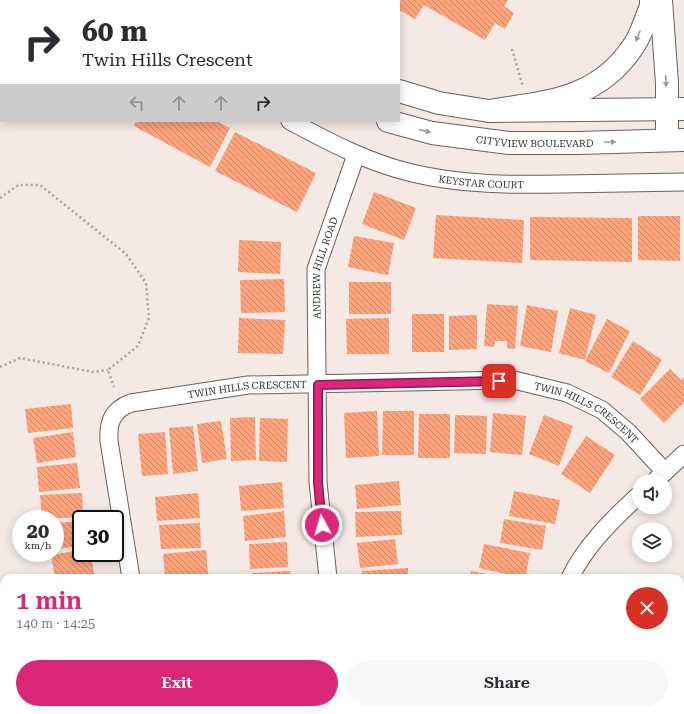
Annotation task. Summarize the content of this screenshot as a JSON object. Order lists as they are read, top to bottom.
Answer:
{
  "streets": {
    "main road": ["CITYVIEW BOULEVARD"],
    "street": ["KEYSTAR COURT", "ANDREW HILL ROAD", "TWIN HILLS CRESCENT"]
  },
  "crossings": [
    ["KEYSTAR COURT", "ANDREW HILL ROAD"],
    ["ANDREW HILL ROAD", "TWIN HILLS CRESCENT"]
  ],
  "page": {
    "turn": ["60 m", "Twin Hills Crescent"],
    "speed": "20 km/h",
    "limit": "30",
    "heading": ["1 min", "140 m · 14:25"],
    "buttons": ["Exit", "Share"]
  }
}
